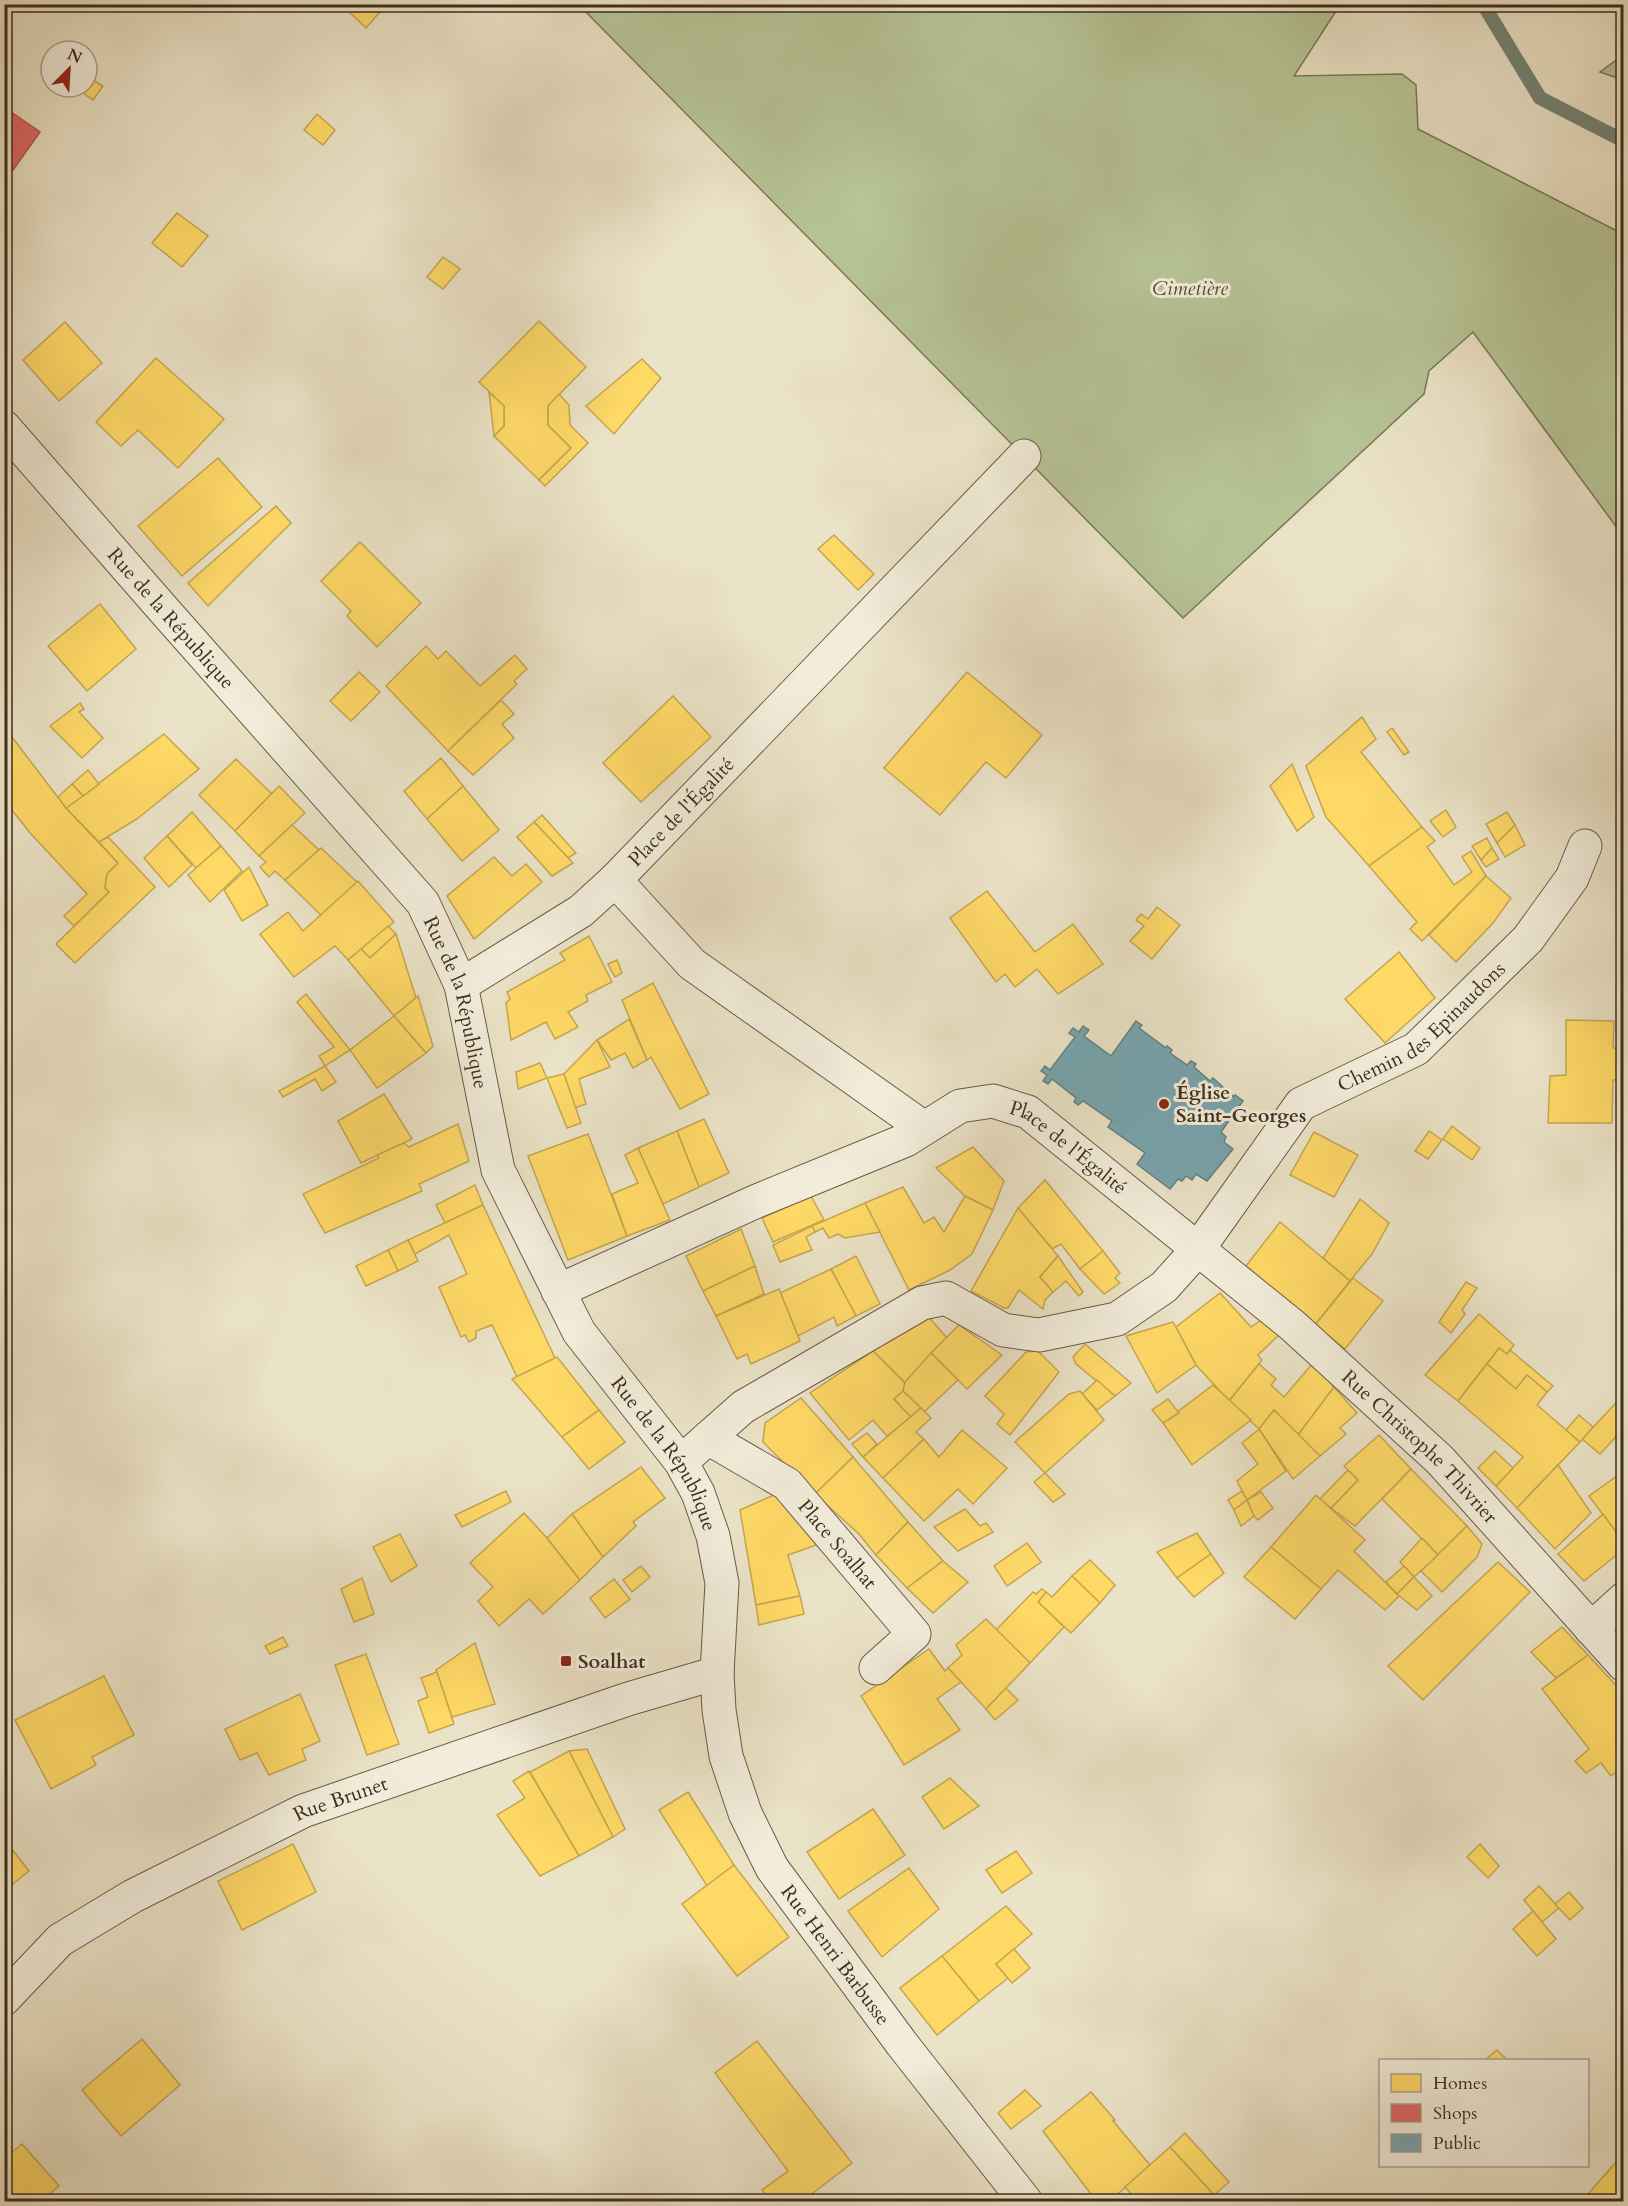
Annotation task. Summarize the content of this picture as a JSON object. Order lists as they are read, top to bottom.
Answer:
{
  "streets": {
    "street": [
      "Rue de la République",
      "Place de l'Égalité",
      "Chemin des Epinaudons",
      "Rue Christophe Thivrier",
      "Place Soalhat",
      "Rue Brunet",
      "Rue Henri Barbusse"
    ]
  },
  "crossings": [
    ["Rue de la République", "Place de l'Égalité"],
    ["Rue de la République", "Chemin des Epinaudons"],
    ["Rue de la République", "Rue Brunet"],
    ["Rue de la République", "Rue Henri Barbusse"],
    ["Place de l'Égalité", "Chemin des Epinaudons"],
    ["Place de l'Égalité", "Rue Christophe Thivrier"],
    ["Chemin des Epinaudons", "Rue Christophe Thivrier"],
    ["Chemin des Epinaudons", "Place Soalhat"],
    ["Rue Brunet", "Rue Henri Barbusse"]
  ],
  "parks": ["Cimetière"],
  "places": {
    "other": ["Église Saint-Georges"],
    "transit": ["Soalhat"]
  },
  "legend": ["Homes", "Shops", "Public"],
  "north": "top right"
}
